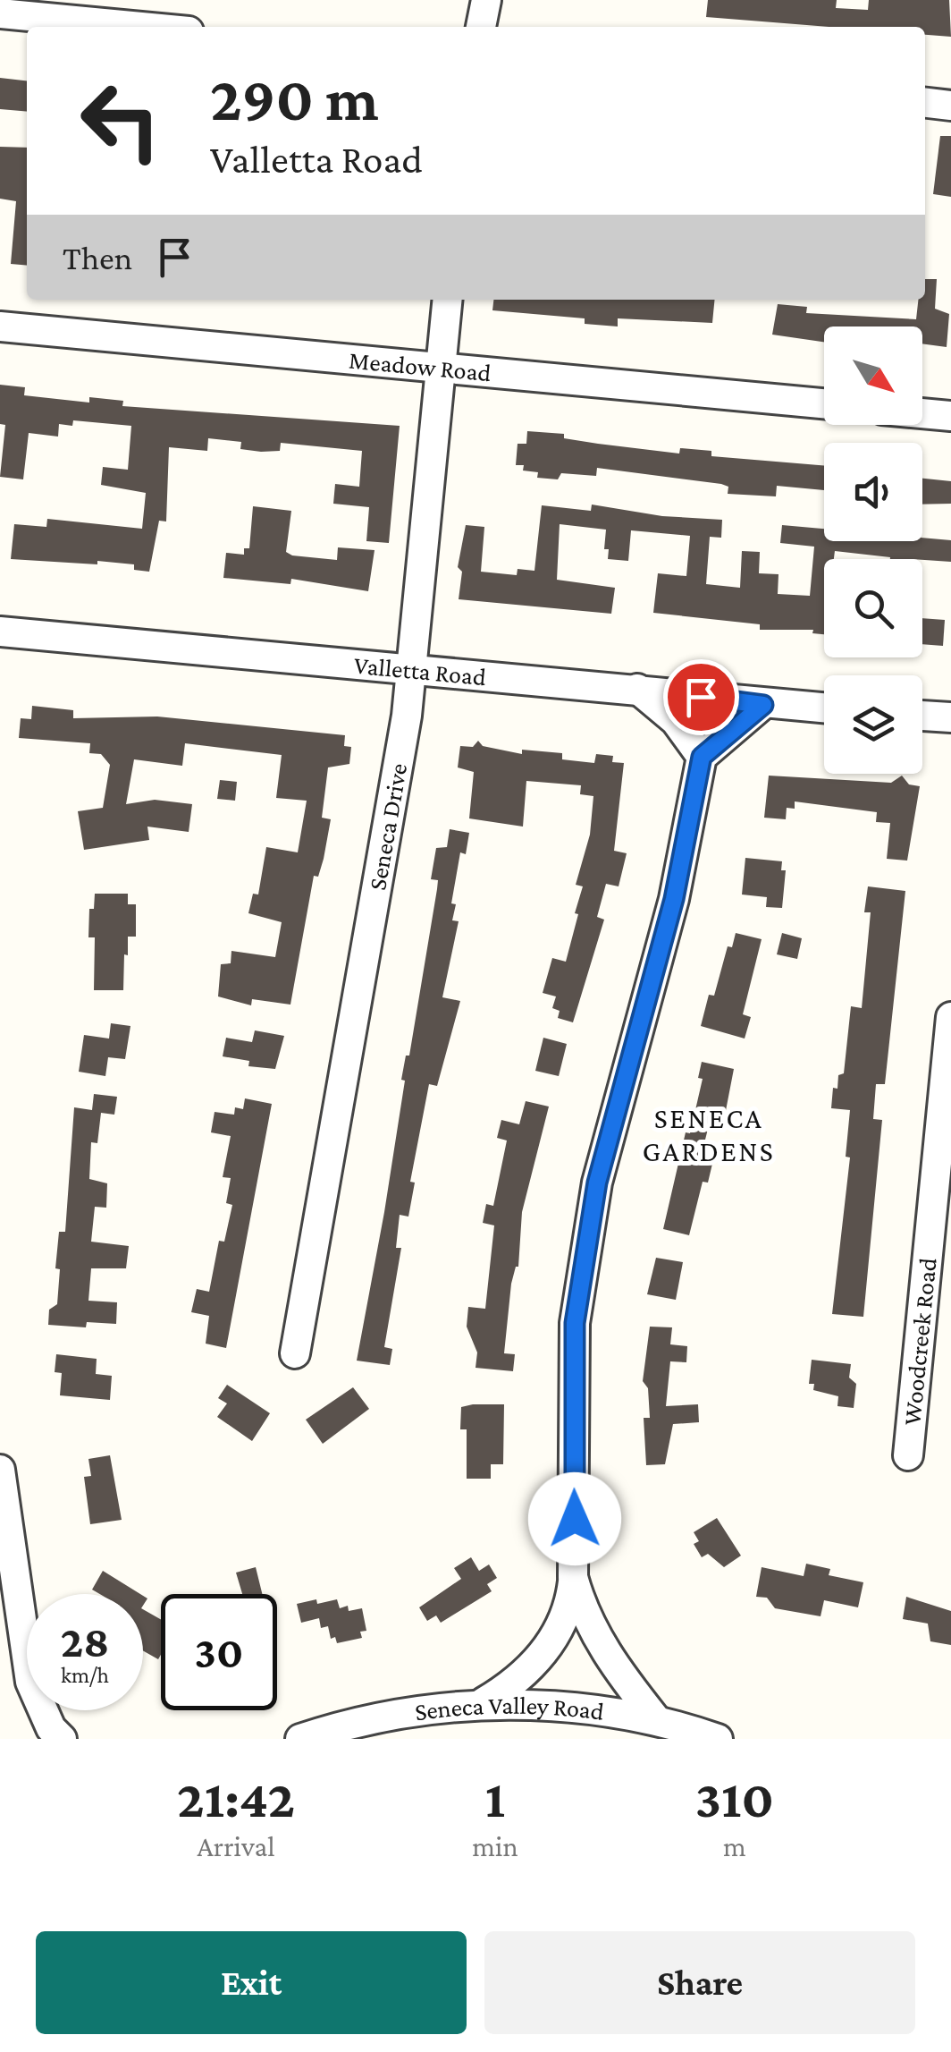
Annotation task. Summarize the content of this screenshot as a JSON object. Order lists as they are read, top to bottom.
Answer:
{
  "streets": {
    "street": [
      "Meadow Road",
      "Valletta Road",
      "Seneca Drive",
      "Woodcreek Road",
      "Seneca Valley Road"
    ]
  },
  "crossings": [
    ["Meadow Road", "Seneca Drive"],
    ["Valletta Road", "Seneca Drive"]
  ],
  "districts": ["SENECA GARDENS"],
  "north": "bottom right",
  "page": {
    "turn": ["290 m", "Valletta Road"],
    "then": "Then",
    "speed": "28 km/h",
    "limit": "30",
    "eta": [
      "21:42",
      "Arrival",
      "1",
      "min",
      "310",
      "m"
    ],
    "buttons": ["Exit", "Share"]
  }
}
